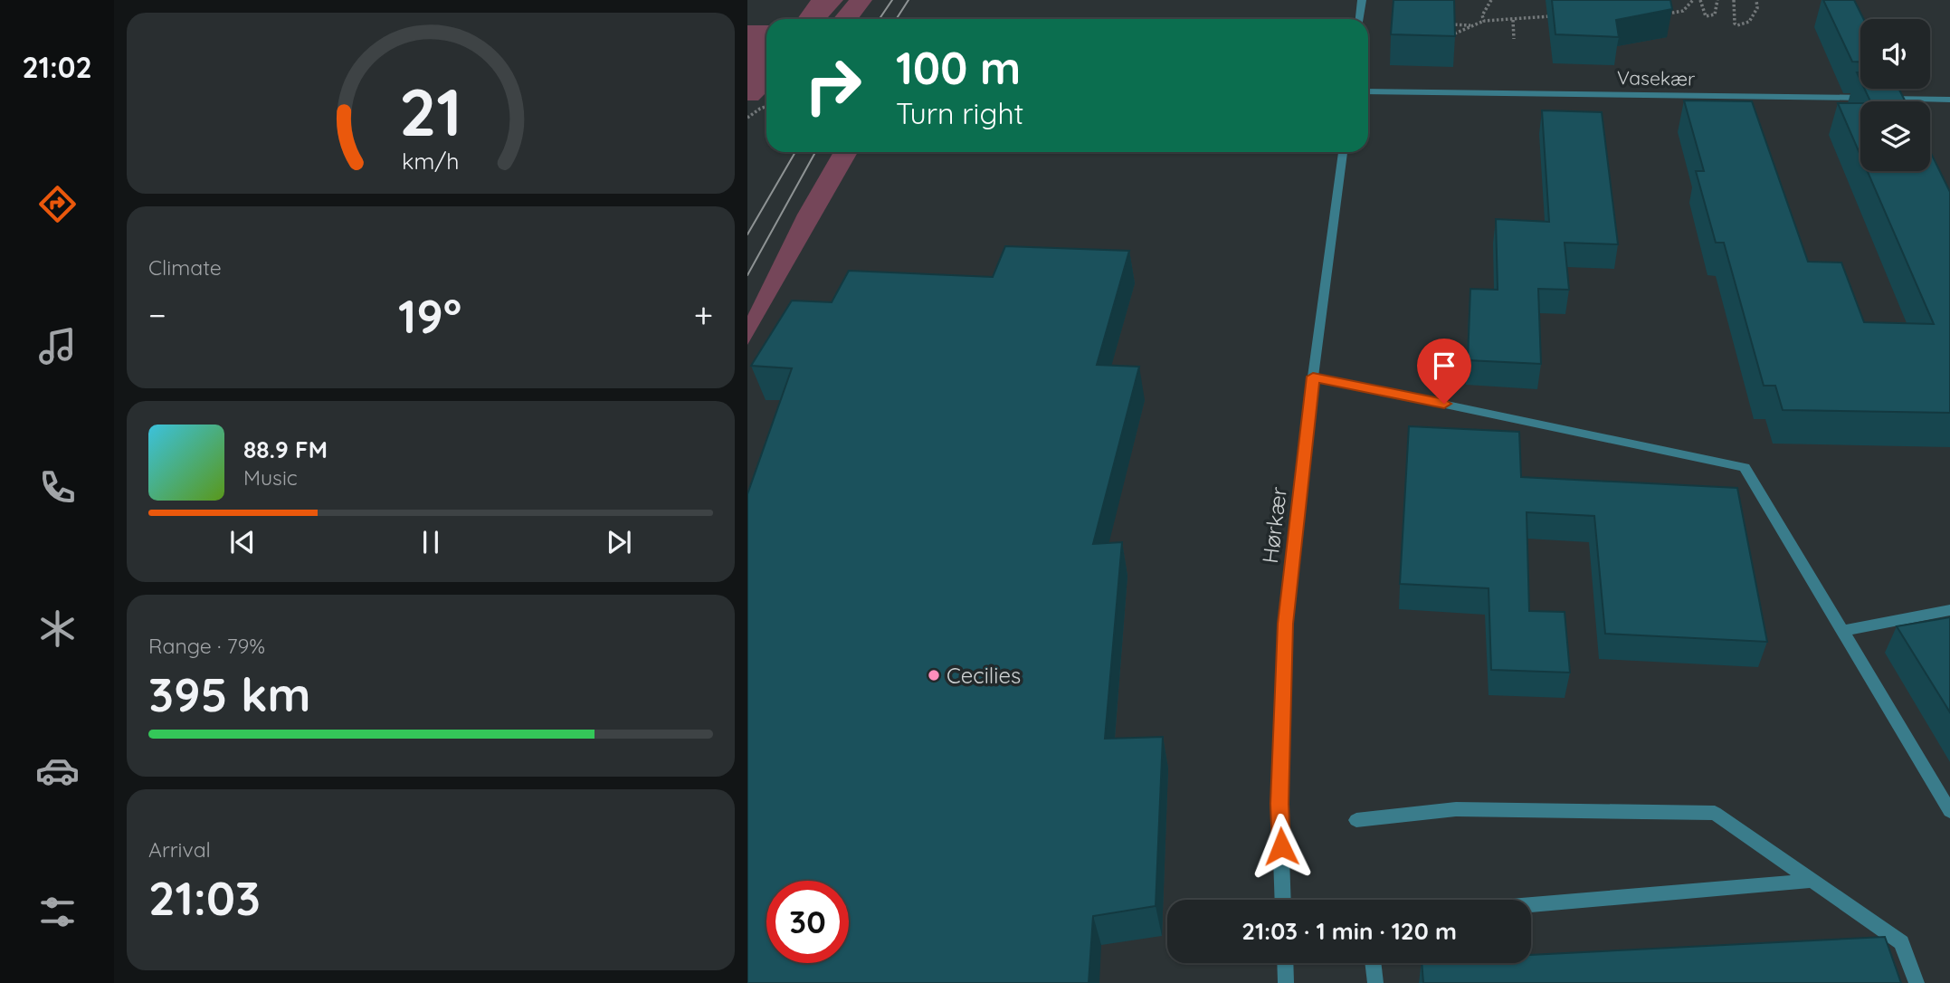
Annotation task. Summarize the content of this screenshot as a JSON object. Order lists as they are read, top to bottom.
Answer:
{
  "streets": {
    "street": ["Vasekær", "Hørkær"]
  },
  "places": ["Cecilies"],
  "page": {
    "tabs": "21:02",
    "turn": ["100 m", "Turn right"],
    "tile": [
      "Climate",
      ["Range · 79%", "395 km"],
      ["Arrival", "21:03"]
    ],
    "heat": ["−", "19°", "+"],
    "song": ["88.9 FM", "Music"],
    "limit": "30",
    "trip": "21:03 · 1 min · 120 m",
    "gauge": ["21", "km/h"]
  }
}
